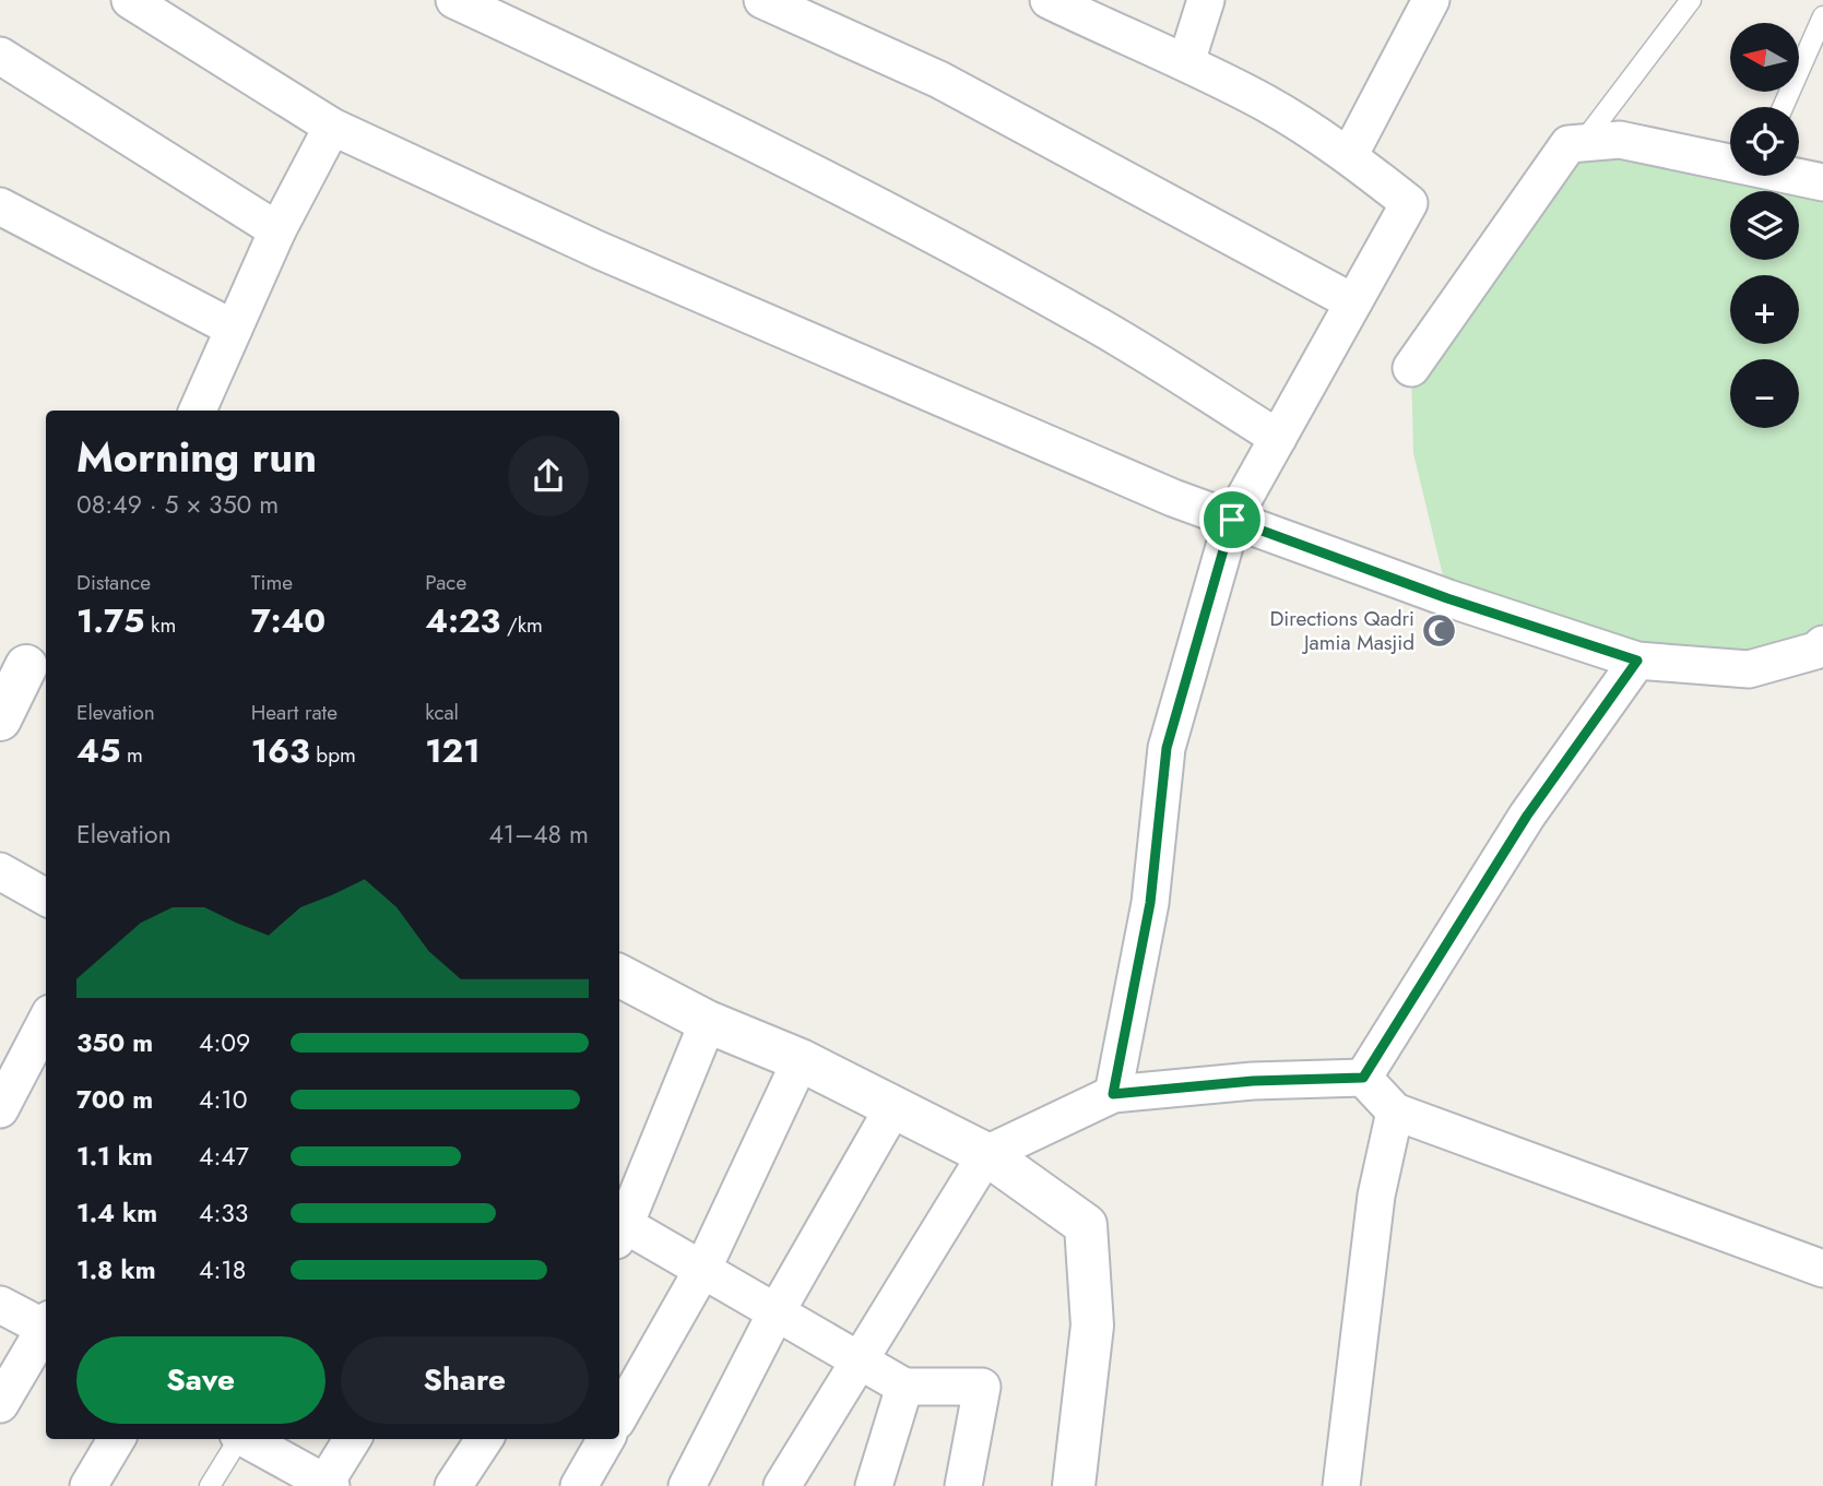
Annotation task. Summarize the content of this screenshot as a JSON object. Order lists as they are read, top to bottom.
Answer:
{
  "places": {
    "mosque": ["Directions Qadri Jamia Masjid"]
  },
  "north": "left",
  "page": {
    "map_buttons": ["+", "−"],
    "heading": ["Morning run", "08:49 · 5 × 350 m"],
    "stats": [
      ["Distance", "1.75 km"],
      ["Time", "7:40"],
      ["Pace", "4:23 /km"],
      ["Elevation", "45 m"],
      ["Heart rate", "163 bpm"],
      ["kcal", "121"]
    ],
    "chart": ["Elevation", "41–48 m"],
    "list": [
      {
        "name": "350 m",
        "note": "4:09"
      },
      {
        "name": "700 m",
        "note": "4:10"
      },
      {
        "name": "1.1 km",
        "note": "4:47"
      },
      {
        "name": "1.4 km",
        "note": "4:33"
      },
      {
        "name": "1.8 km",
        "note": "4:18"
      }
    ],
    "buttons": ["Save", "Share"]
  }
}
